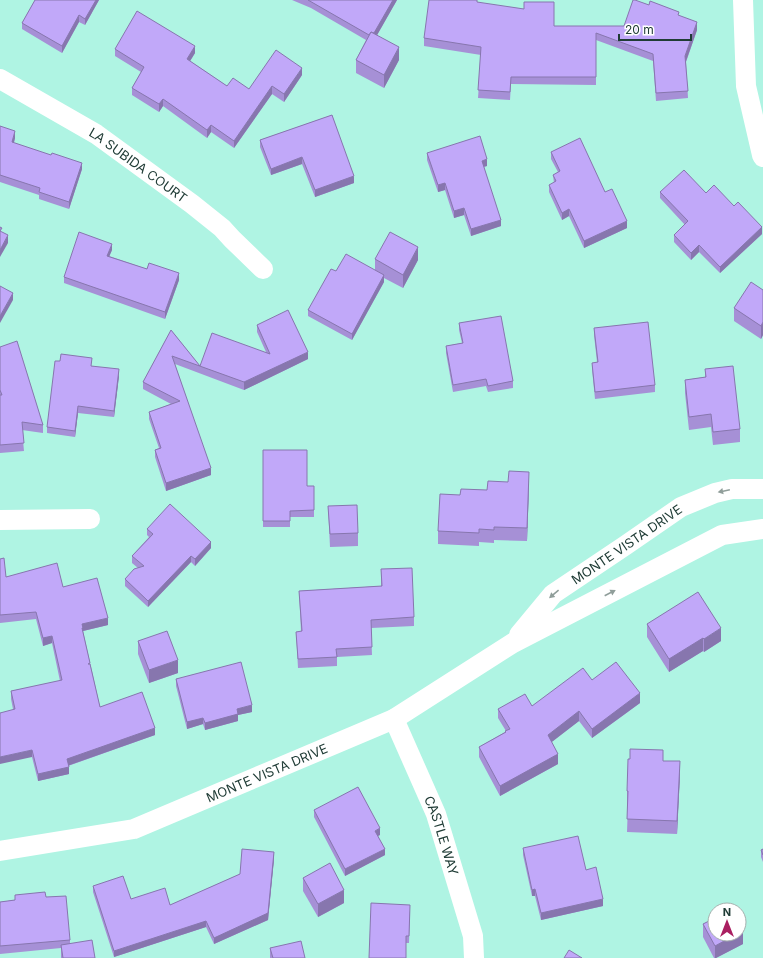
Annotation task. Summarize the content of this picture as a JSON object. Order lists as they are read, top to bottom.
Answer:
{
  "streets": {
    "street": ["LA SUBIDA COURT", "MONTE VISTA DRIVE", "CASTLE WAY"]
  },
  "crossings": [
    ["MONTE VISTA DRIVE", "CASTLE WAY"]
  ],
  "scale_bar": "20 m",
  "north": "top"
}
